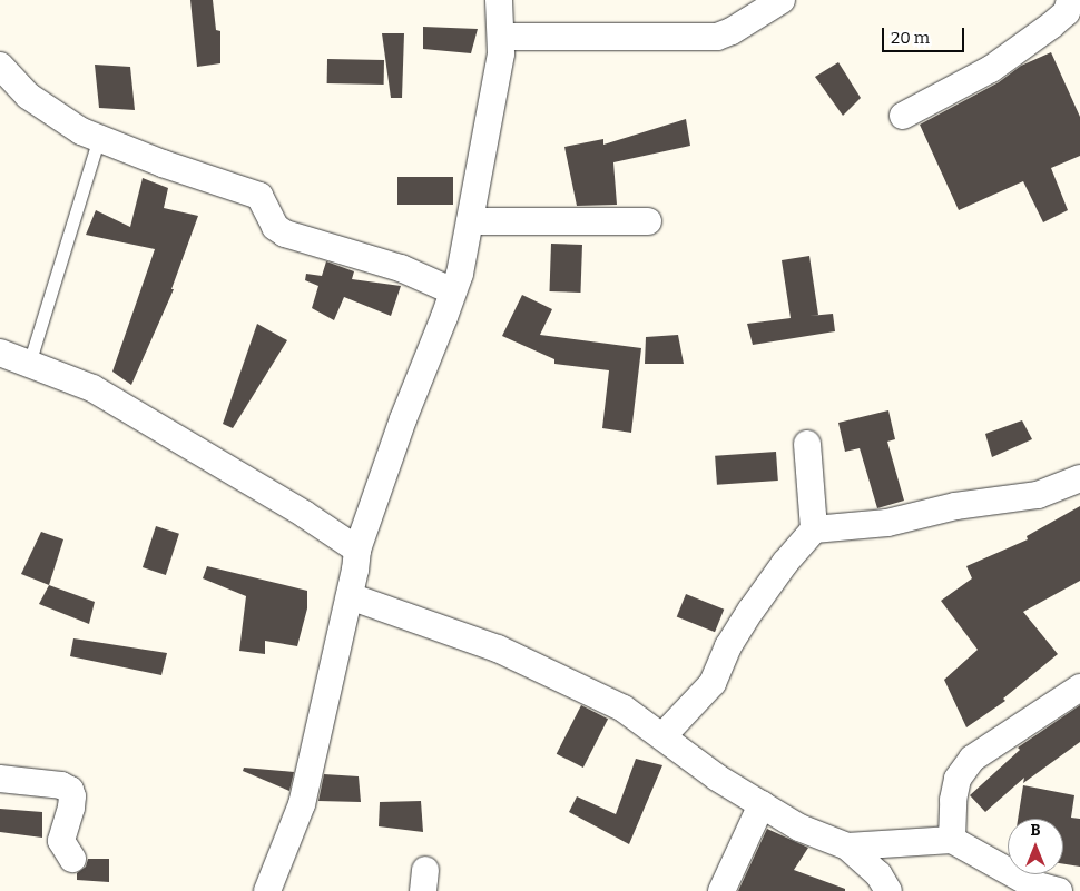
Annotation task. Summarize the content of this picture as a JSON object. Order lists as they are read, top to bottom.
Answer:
{
  "scale_bar": "20 m",
  "north": "top"
}
